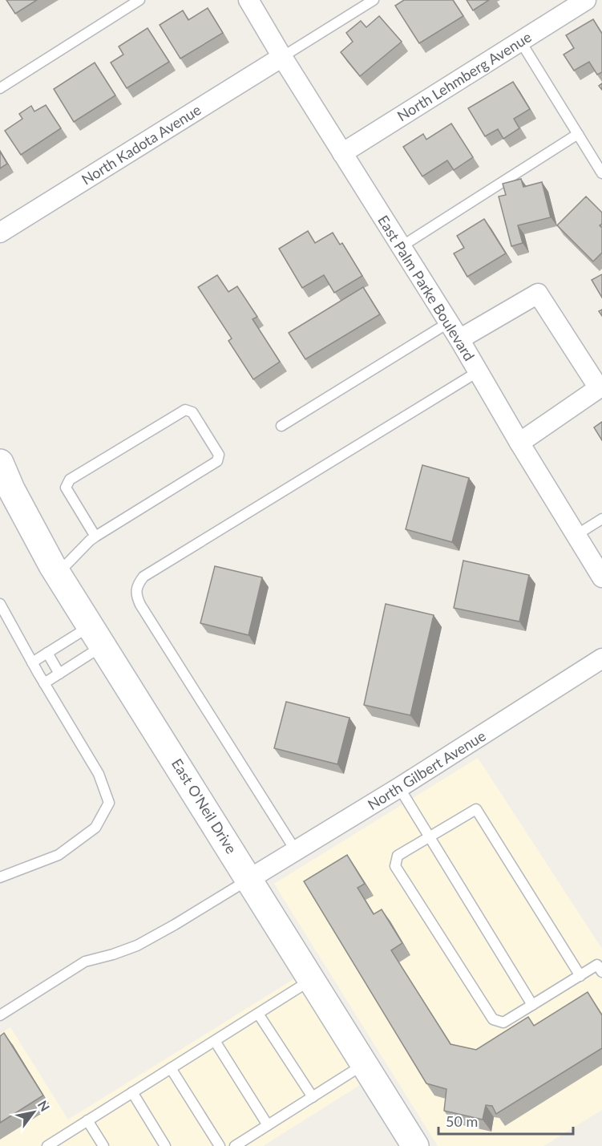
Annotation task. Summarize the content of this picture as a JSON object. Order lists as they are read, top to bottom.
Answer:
{
  "streets": {
    "street": [
      "North Lehmberg Avenue",
      "North Kadota Avenue",
      "East Palm Parke Boulevard",
      "North Gilbert Avenue",
      "East O'Neil Drive"
    ]
  },
  "crossings": [
    ["North Lehmberg Avenue", "East Palm Parke Boulevard"],
    ["North Kadota Avenue", "East Palm Parke Boulevard"],
    ["North Gilbert Avenue", "East O'Neil Drive"]
  ],
  "scale_bar": "50 m",
  "north": "top right"
}
